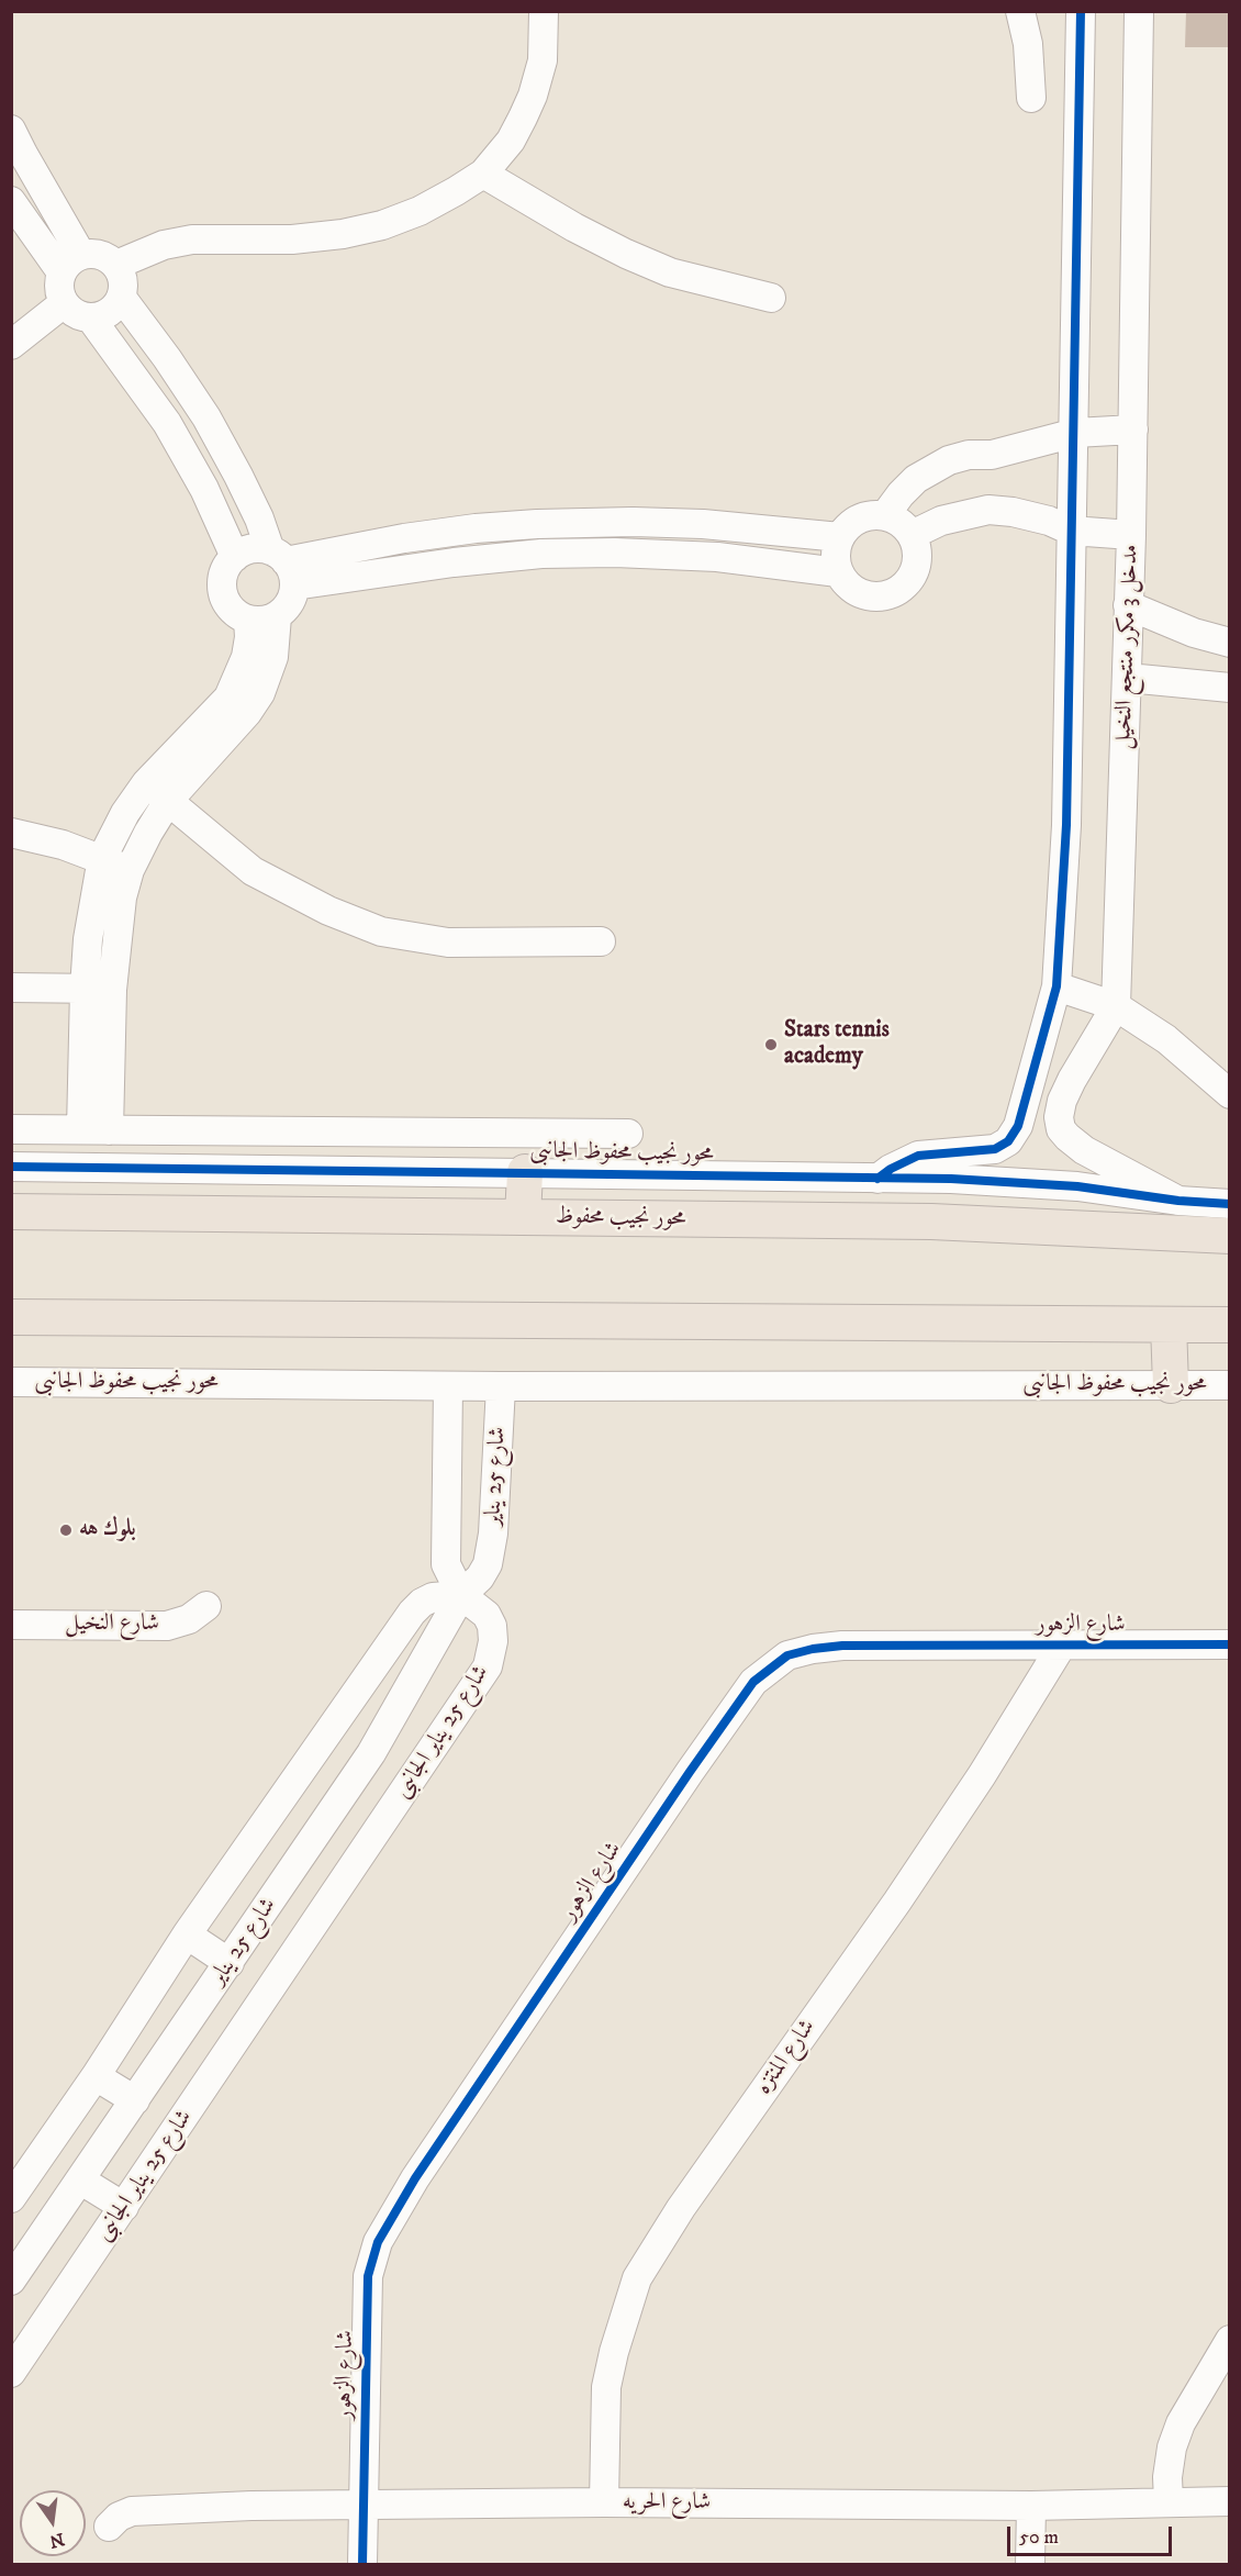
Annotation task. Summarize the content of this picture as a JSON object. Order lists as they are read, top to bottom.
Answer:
{
  "streets": {
    "main road": ["محور نجيب محفوظ"],
    "street": [
      "مدخل 3 مكرر منتجع النخيل",
      "محور نجيب محفوظ الجانبى",
      "شارع 25 يناير",
      "شارع النخيل",
      "شارع الزهور",
      "شارع 25 يناير الجانبى",
      "شارع المنتزه",
      "شارع الحريه"
    ]
  },
  "crossings": [
    ["مدخل 3 مكرر منتجع النخيل", "محور نجيب محفوظ الجانبى"],
    ["محور نجيب محفوظ الجانبى", "شارع 25 يناير"],
    ["شارع 25 يناير", "شارع 25 يناير الجانبى"],
    ["شارع الزهور", "شارع المنتزه"],
    ["شارع الزهور", "شارع الحريه"],
    ["شارع المنتزه", "شارع الحريه"]
  ],
  "places": ["Stars tennis academy", "بلوك هه"],
  "scale_bar": "50 m",
  "north": "bottom"
}
